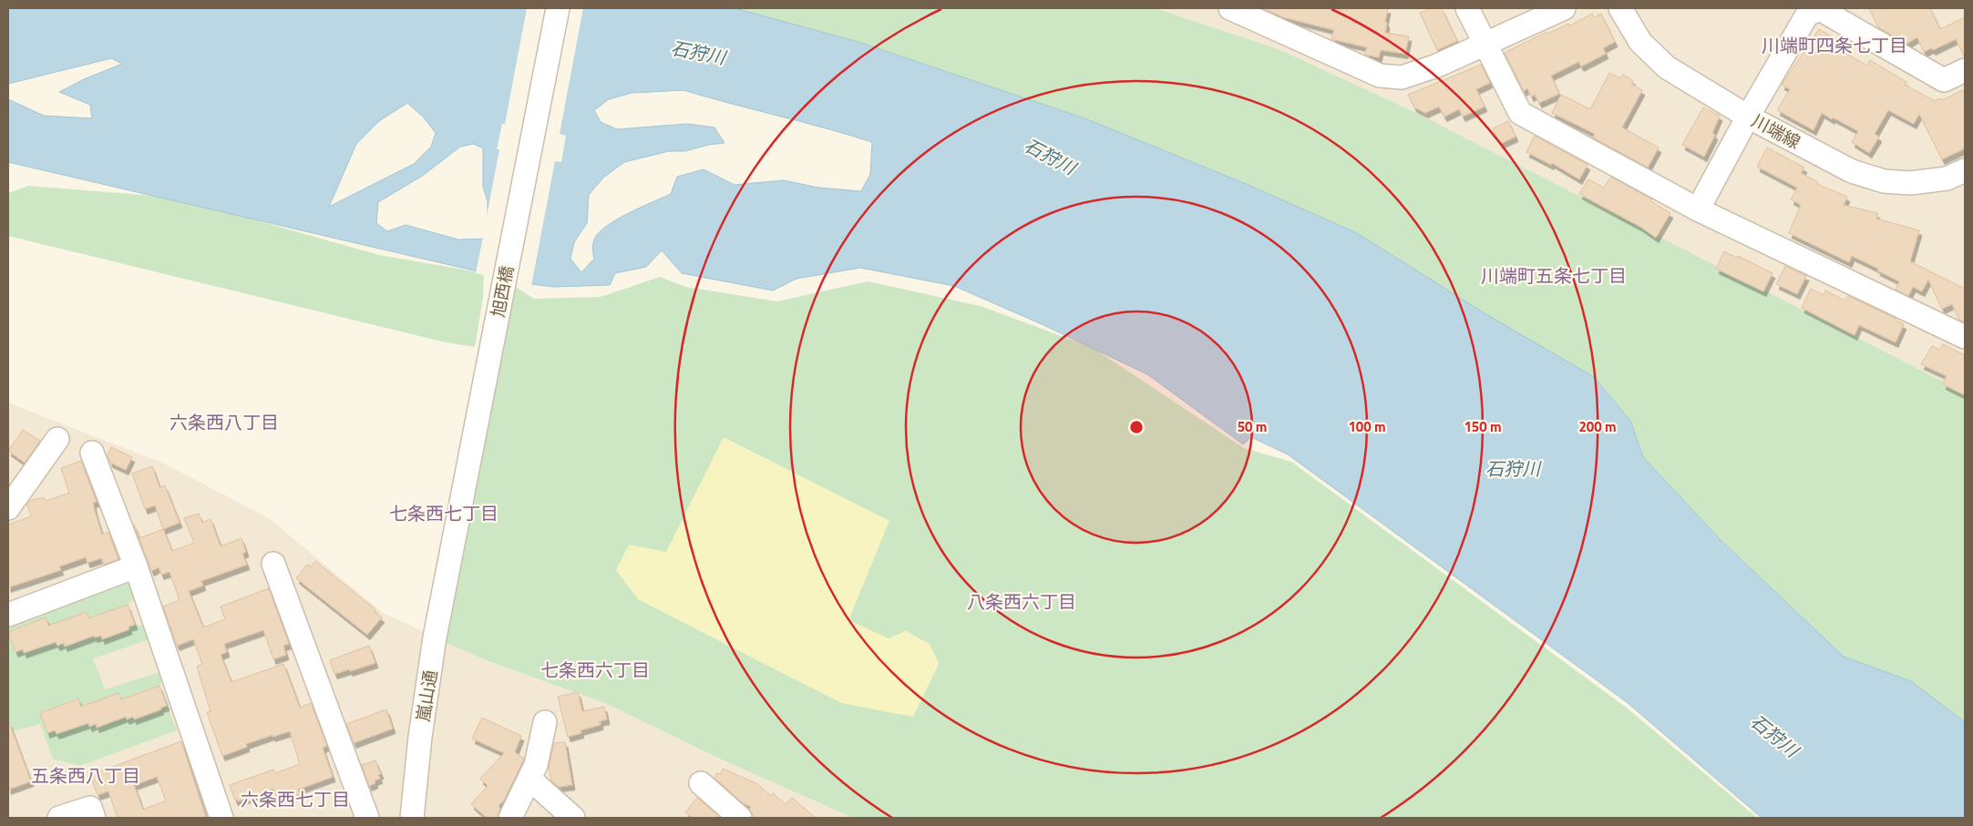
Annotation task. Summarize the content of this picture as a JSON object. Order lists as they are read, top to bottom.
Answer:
{
  "streets": {
    "street": ["川端線", "旭西橋", "嵐山通"]
  },
  "crossings": [
    ["旭西橋", "嵐山通"]
  ],
  "districts": [
    "川端町四条七丁目",
    "川端町五条七丁目",
    "六条西八丁目",
    "七条西七丁目",
    "八条西六丁目",
    "七条西六丁目",
    "五条西八丁目",
    "六条西七丁目"
  ],
  "water": ["石狩川"],
  "rings": [
    "50 m",
    "100 m",
    "150 m",
    "200 m"
  ]
}
